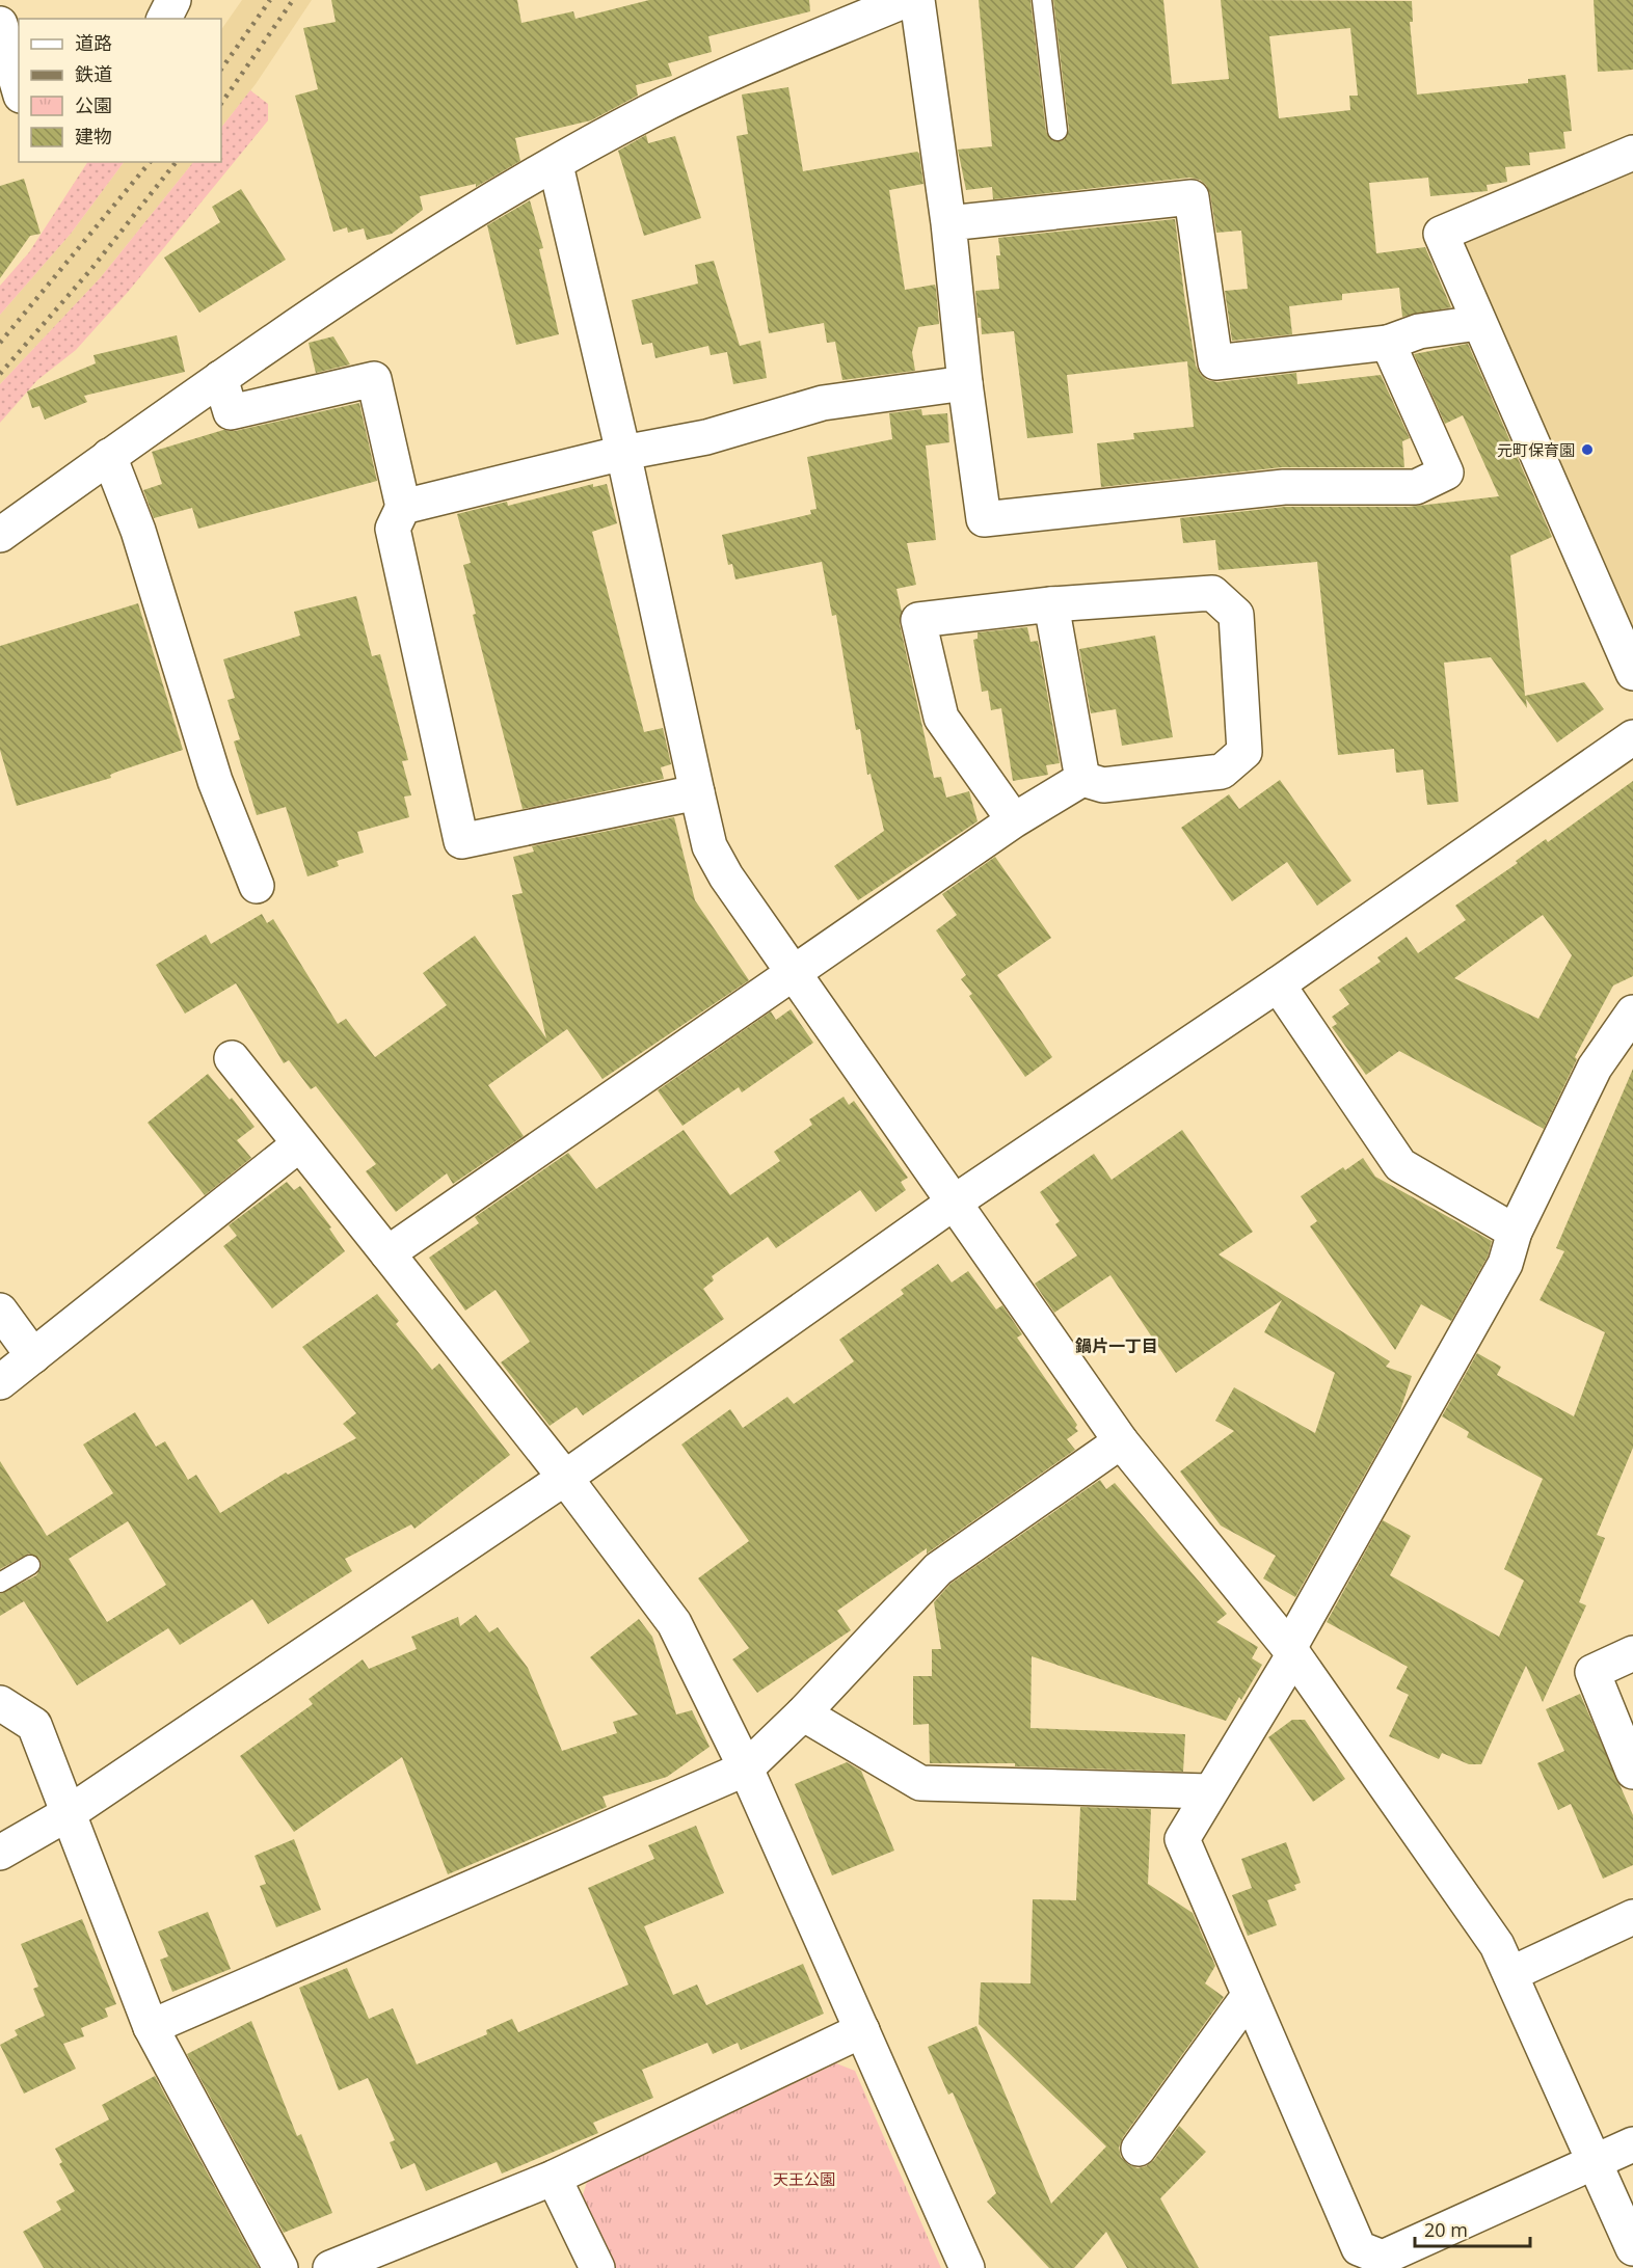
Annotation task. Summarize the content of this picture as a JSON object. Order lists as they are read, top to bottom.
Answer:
{
  "districts": ["鍋片一丁目"],
  "parks": ["天王公園"],
  "places": ["元町保育園"],
  "legend": [
    "道路",
    "鉄道",
    "公園",
    "建物"
  ],
  "scale_bar": "20 m"
}
